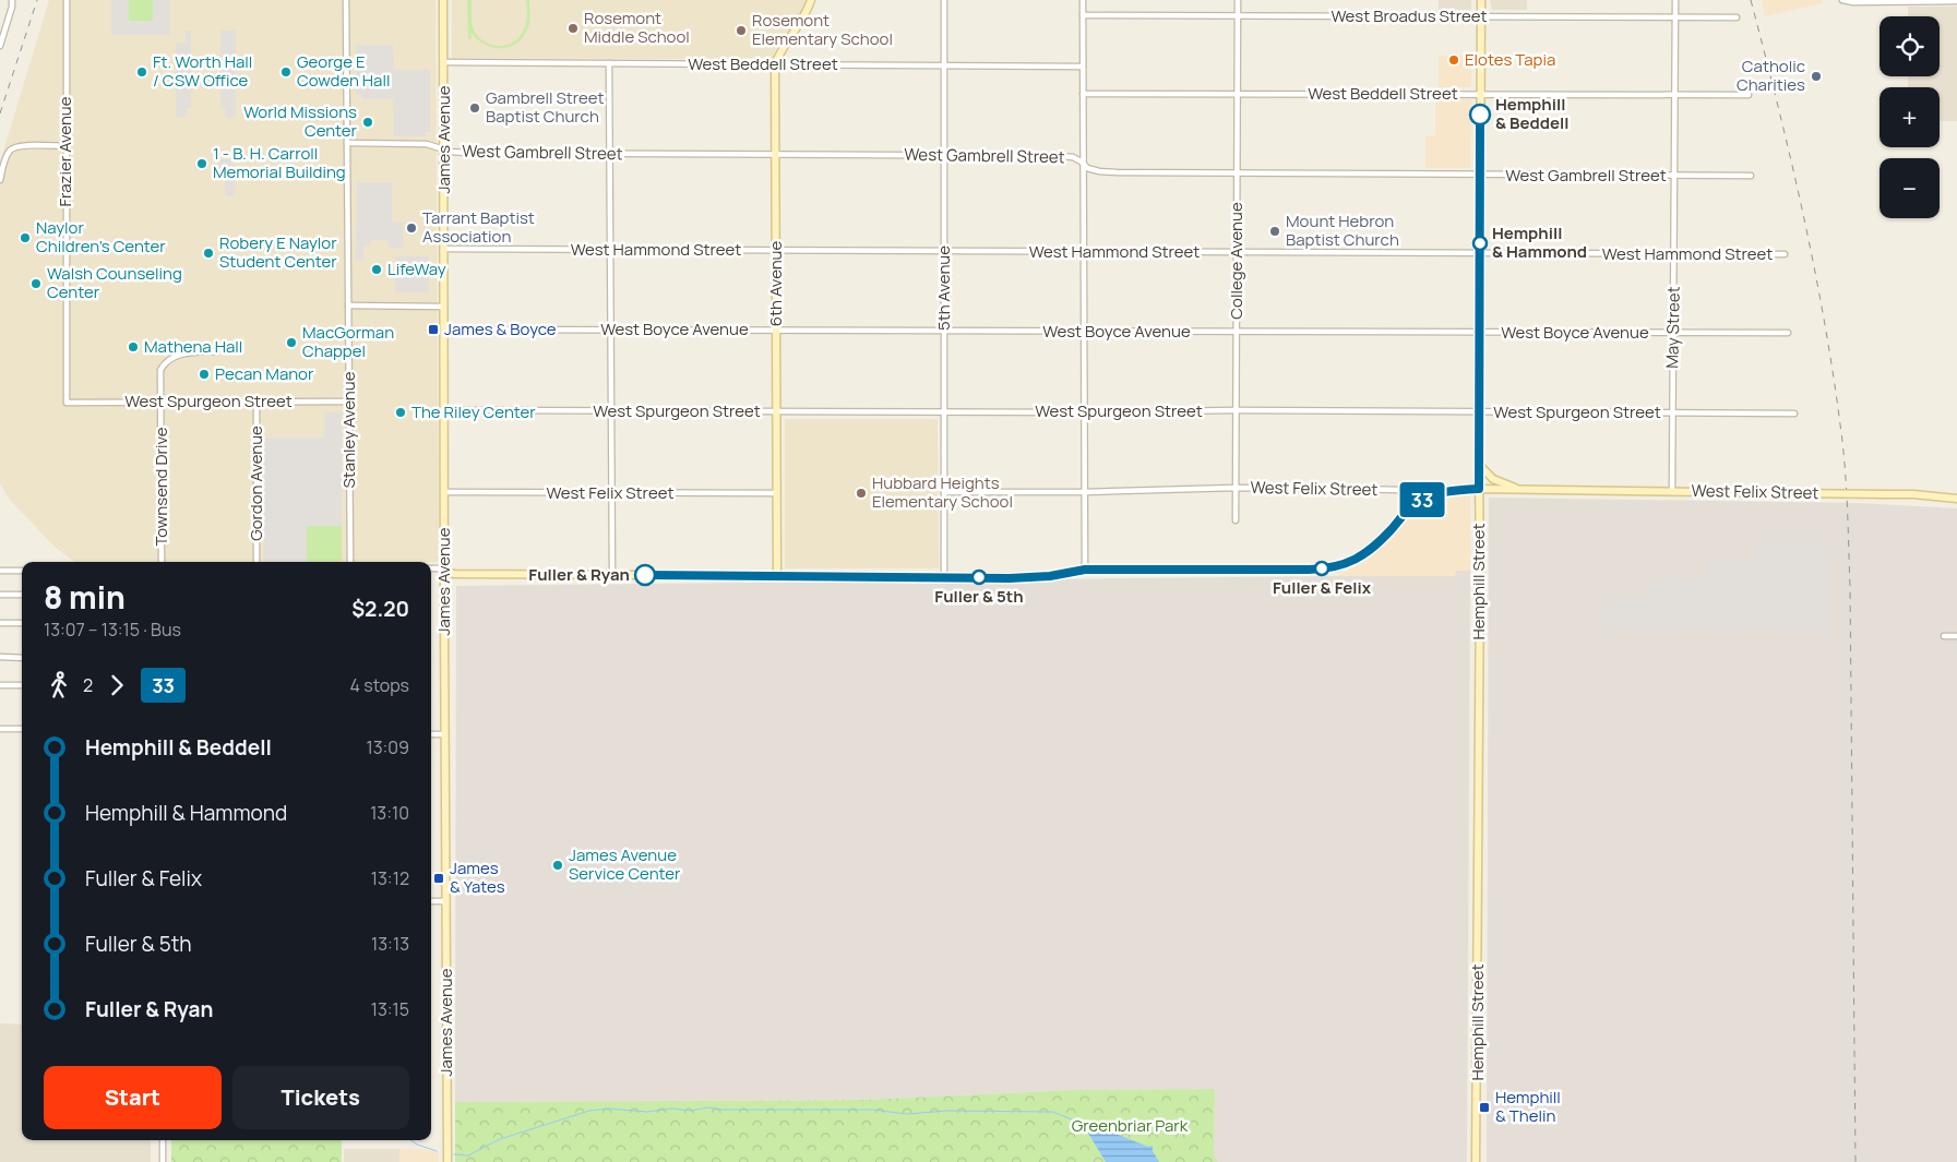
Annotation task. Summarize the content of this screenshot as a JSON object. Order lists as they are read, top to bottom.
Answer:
{
  "streets": {
    "main road": [
      "James Avenue",
      "6th Avenue",
      "West Felix Street",
      "Hemphill Street"
    ],
    "street": [
      "West Broadus Street",
      "West Beddell Street",
      "Frazier Avenue",
      "West Gambrell Street",
      "West Hammond Street",
      "College Avenue",
      "5th Avenue",
      "May Street",
      "West Boyce Avenue",
      "West Spurgeon Street",
      "Stanley Avenue",
      "Gordon Avenue",
      "Townsend Drive"
    ]
  },
  "crossings": [
    ["West Broadus Street", "College Avenue"],
    ["West Broadus Street", "May Street"],
    ["West Broadus Street", "Hemphill Street"],
    ["West Beddell Street", "James Avenue"],
    ["West Beddell Street", "College Avenue"],
    ["West Beddell Street", "6th Avenue"],
    ["West Beddell Street", "5th Avenue"],
    ["West Beddell Street", "May Street"],
    ["West Beddell Street", "Hemphill Street"],
    ["James Avenue", "West Gambrell Street"],
    ["James Avenue", "West Hammond Street"],
    ["James Avenue", "West Boyce Avenue"],
    ["James Avenue", "West Spurgeon Street"],
    ["James Avenue", "West Felix Street"],
    ["Frazier Avenue", "West Spurgeon Street"],
    ["West Gambrell Street", "College Avenue"],
    ["West Gambrell Street", "6th Avenue"],
    ["West Gambrell Street", "5th Avenue"],
    ["West Gambrell Street", "May Street"],
    ["West Gambrell Street", "Stanley Avenue"],
    ["West Gambrell Street", "Hemphill Street"],
    ["West Hammond Street", "College Avenue"],
    ["West Hammond Street", "6th Avenue"],
    ["West Hammond Street", "5th Avenue"],
    ["West Hammond Street", "May Street"],
    ["West Hammond Street", "Hemphill Street"],
    ["College Avenue", "West Boyce Avenue"],
    ["College Avenue", "West Spurgeon Street"],
    ["College Avenue", "West Felix Street"],
    ["6th Avenue", "West Boyce Avenue"],
    ["6th Avenue", "West Spurgeon Street"],
    ["6th Avenue", "West Felix Street"],
    ["5th Avenue", "West Boyce Avenue"],
    ["5th Avenue", "West Spurgeon Street"],
    ["5th Avenue", "West Felix Street"],
    ["May Street", "West Boyce Avenue"],
    ["May Street", "West Spurgeon Street"],
    ["May Street", "West Felix Street"],
    ["West Boyce Avenue", "Hemphill Street"],
    ["West Spurgeon Street", "Stanley Avenue"],
    ["West Spurgeon Street", "Gordon Avenue"],
    ["West Spurgeon Street", "Townsend Drive"],
    ["West Spurgeon Street", "Hemphill Street"],
    ["West Felix Street", "Hemphill Street"]
  ],
  "parks": ["Greenbriar Park"],
  "places": {
    "other": [
      "Rosemont Middle School",
      "Rosemont Elementary School",
      "Elotes Tapia",
      "Ft. Worth Hall / CSW Office",
      "George E Cowden Hall",
      "Catholic Charities",
      "Gambrell Street Baptist Church",
      "Hemphill & Beddell",
      "World Missions Center",
      "1 - B. H. Carroll Memorial Building",
      "Tarrant Baptist Association",
      "Mount Hebron Baptist Church",
      "Naylor Children's Center",
      "Hemphill & Hammond",
      "Robery E Naylor Student Center",
      "LifeWay",
      "Walsh Counseling Center",
      "MacGorman Chappel",
      "Mathena Hall",
      "Pecan Manor",
      "The Riley Center",
      "Hubbard Heights Elementary School",
      "Fuller & Felix",
      "Fuller & Ryan",
      "Fuller & 5th",
      "James Avenue Service Center"
    ],
    "transit": ["James & Boyce", "James & Yates", "Hemphill & Thelin"]
  },
  "lines": ["bus line 33"],
  "page": {
    "on_map": "33",
    "map_buttons": ["+", "−"],
    "heading": ["8 min", "13:07 – 13:15 · Bus", "$2.20"],
    "legs": ["2", "33", "4 stops"],
    "list": [
      {
        "name": "Hemphill & Beddell",
        "value": "13:09"
      },
      {
        "name": "Hemphill & Hammond",
        "value": "13:10"
      },
      {
        "name": "Fuller & Felix",
        "value": "13:12"
      },
      {
        "name": "Fuller & 5th",
        "value": "13:13"
      },
      {
        "name": "Fuller & Ryan",
        "value": "13:15"
      }
    ],
    "buttons": ["Start", "Tickets"]
  }
}
